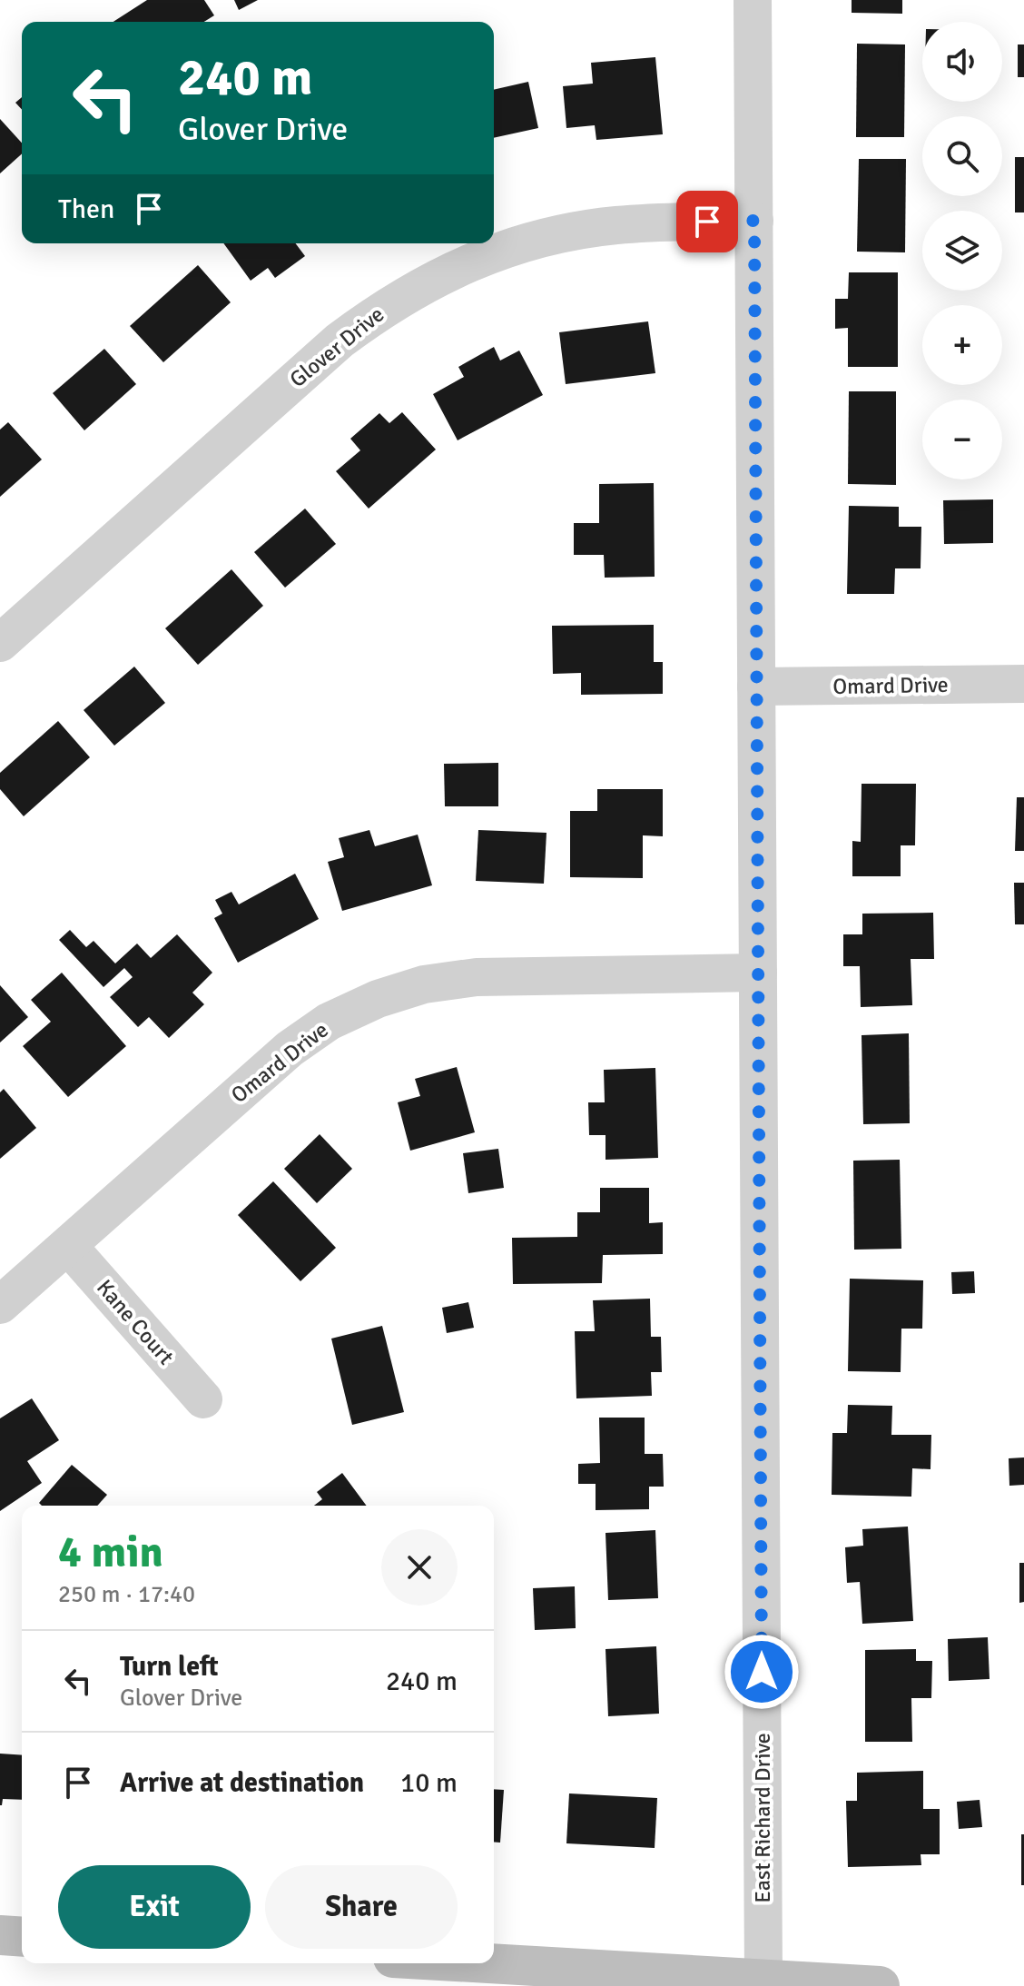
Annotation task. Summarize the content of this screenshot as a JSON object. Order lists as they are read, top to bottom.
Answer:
{
  "streets": {
    "street": [
      "Glover Drive",
      "Omard Drive",
      "Kane Court",
      "East Richard Drive"
    ]
  },
  "crossings": [
    ["Glover Drive", "East Richard Drive"],
    ["Omard Drive", "Kane Court"],
    ["Omard Drive", "East Richard Drive"]
  ],
  "page": {
    "map_buttons": ["+", "−"],
    "turn": ["240 m", "Glover Drive"],
    "then": "Then",
    "heading": ["4 min", "250 m · 17:40"],
    "list": [
      {
        "name": "Turn left",
        "note": "Glover Drive",
        "value": "240 m"
      },
      {
        "name": "Arrive at destination",
        "value": "10 m"
      }
    ],
    "buttons": ["Exit", "Share"]
  }
}
